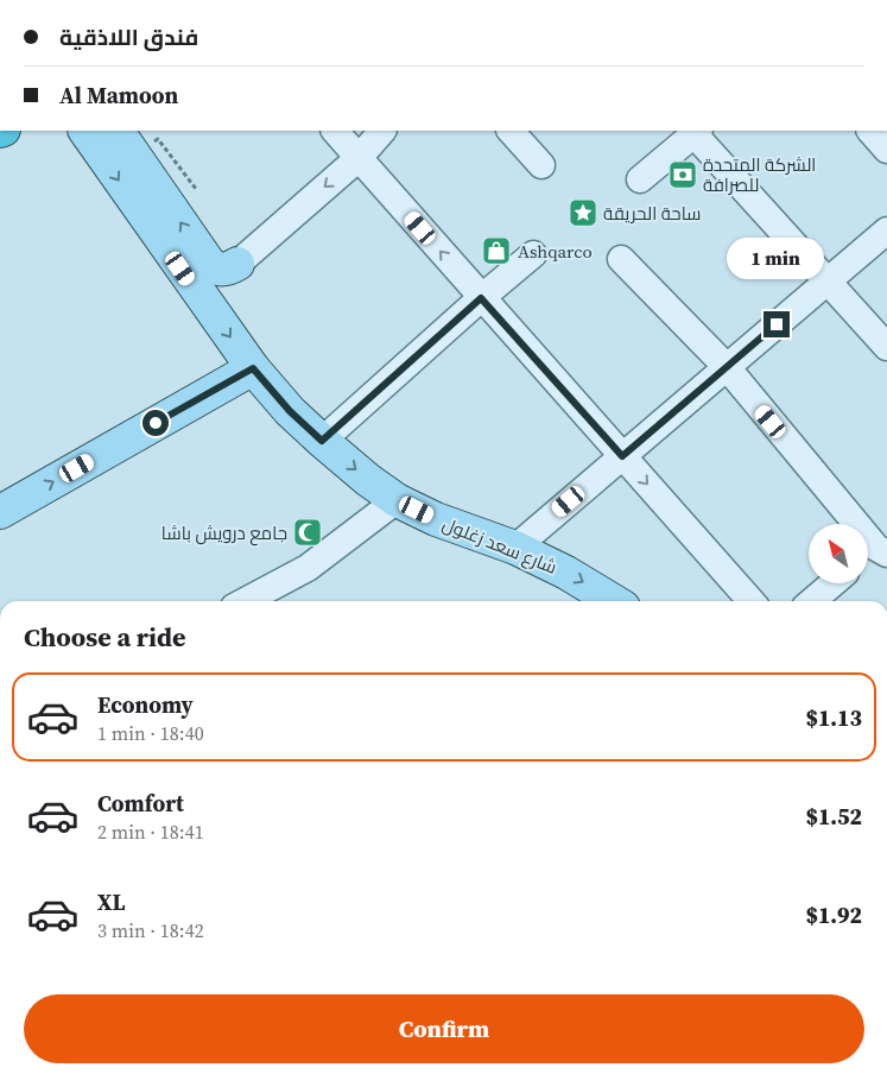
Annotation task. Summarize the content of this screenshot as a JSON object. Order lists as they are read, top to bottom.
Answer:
{
  "streets": {
    "main road": ["شارع سعد زغلول"]
  },
  "places": {
    "bank": ["الشركة المتحدة للصرافة"],
    "place": ["ساحة الحريقة"],
    "shop": ["Ashqarco"],
    "mosque": ["جامع درويش باشا"]
  },
  "north": "top left",
  "page": {
    "banner": ["فندق اللاذقية", "Al Mamoon"],
    "bubble": "1 min",
    "heading": "Choose a ride",
    "list": [
      {
        "name": "Economy",
        "note": "1 min · 18:40",
        "value": "$1.13"
      },
      {
        "name": "Comfort",
        "note": "2 min · 18:41",
        "value": "$1.52"
      },
      {
        "name": "XL",
        "note": "3 min · 18:42",
        "value": "$1.92"
      }
    ],
    "buttons": "Confirm"
  }
}
